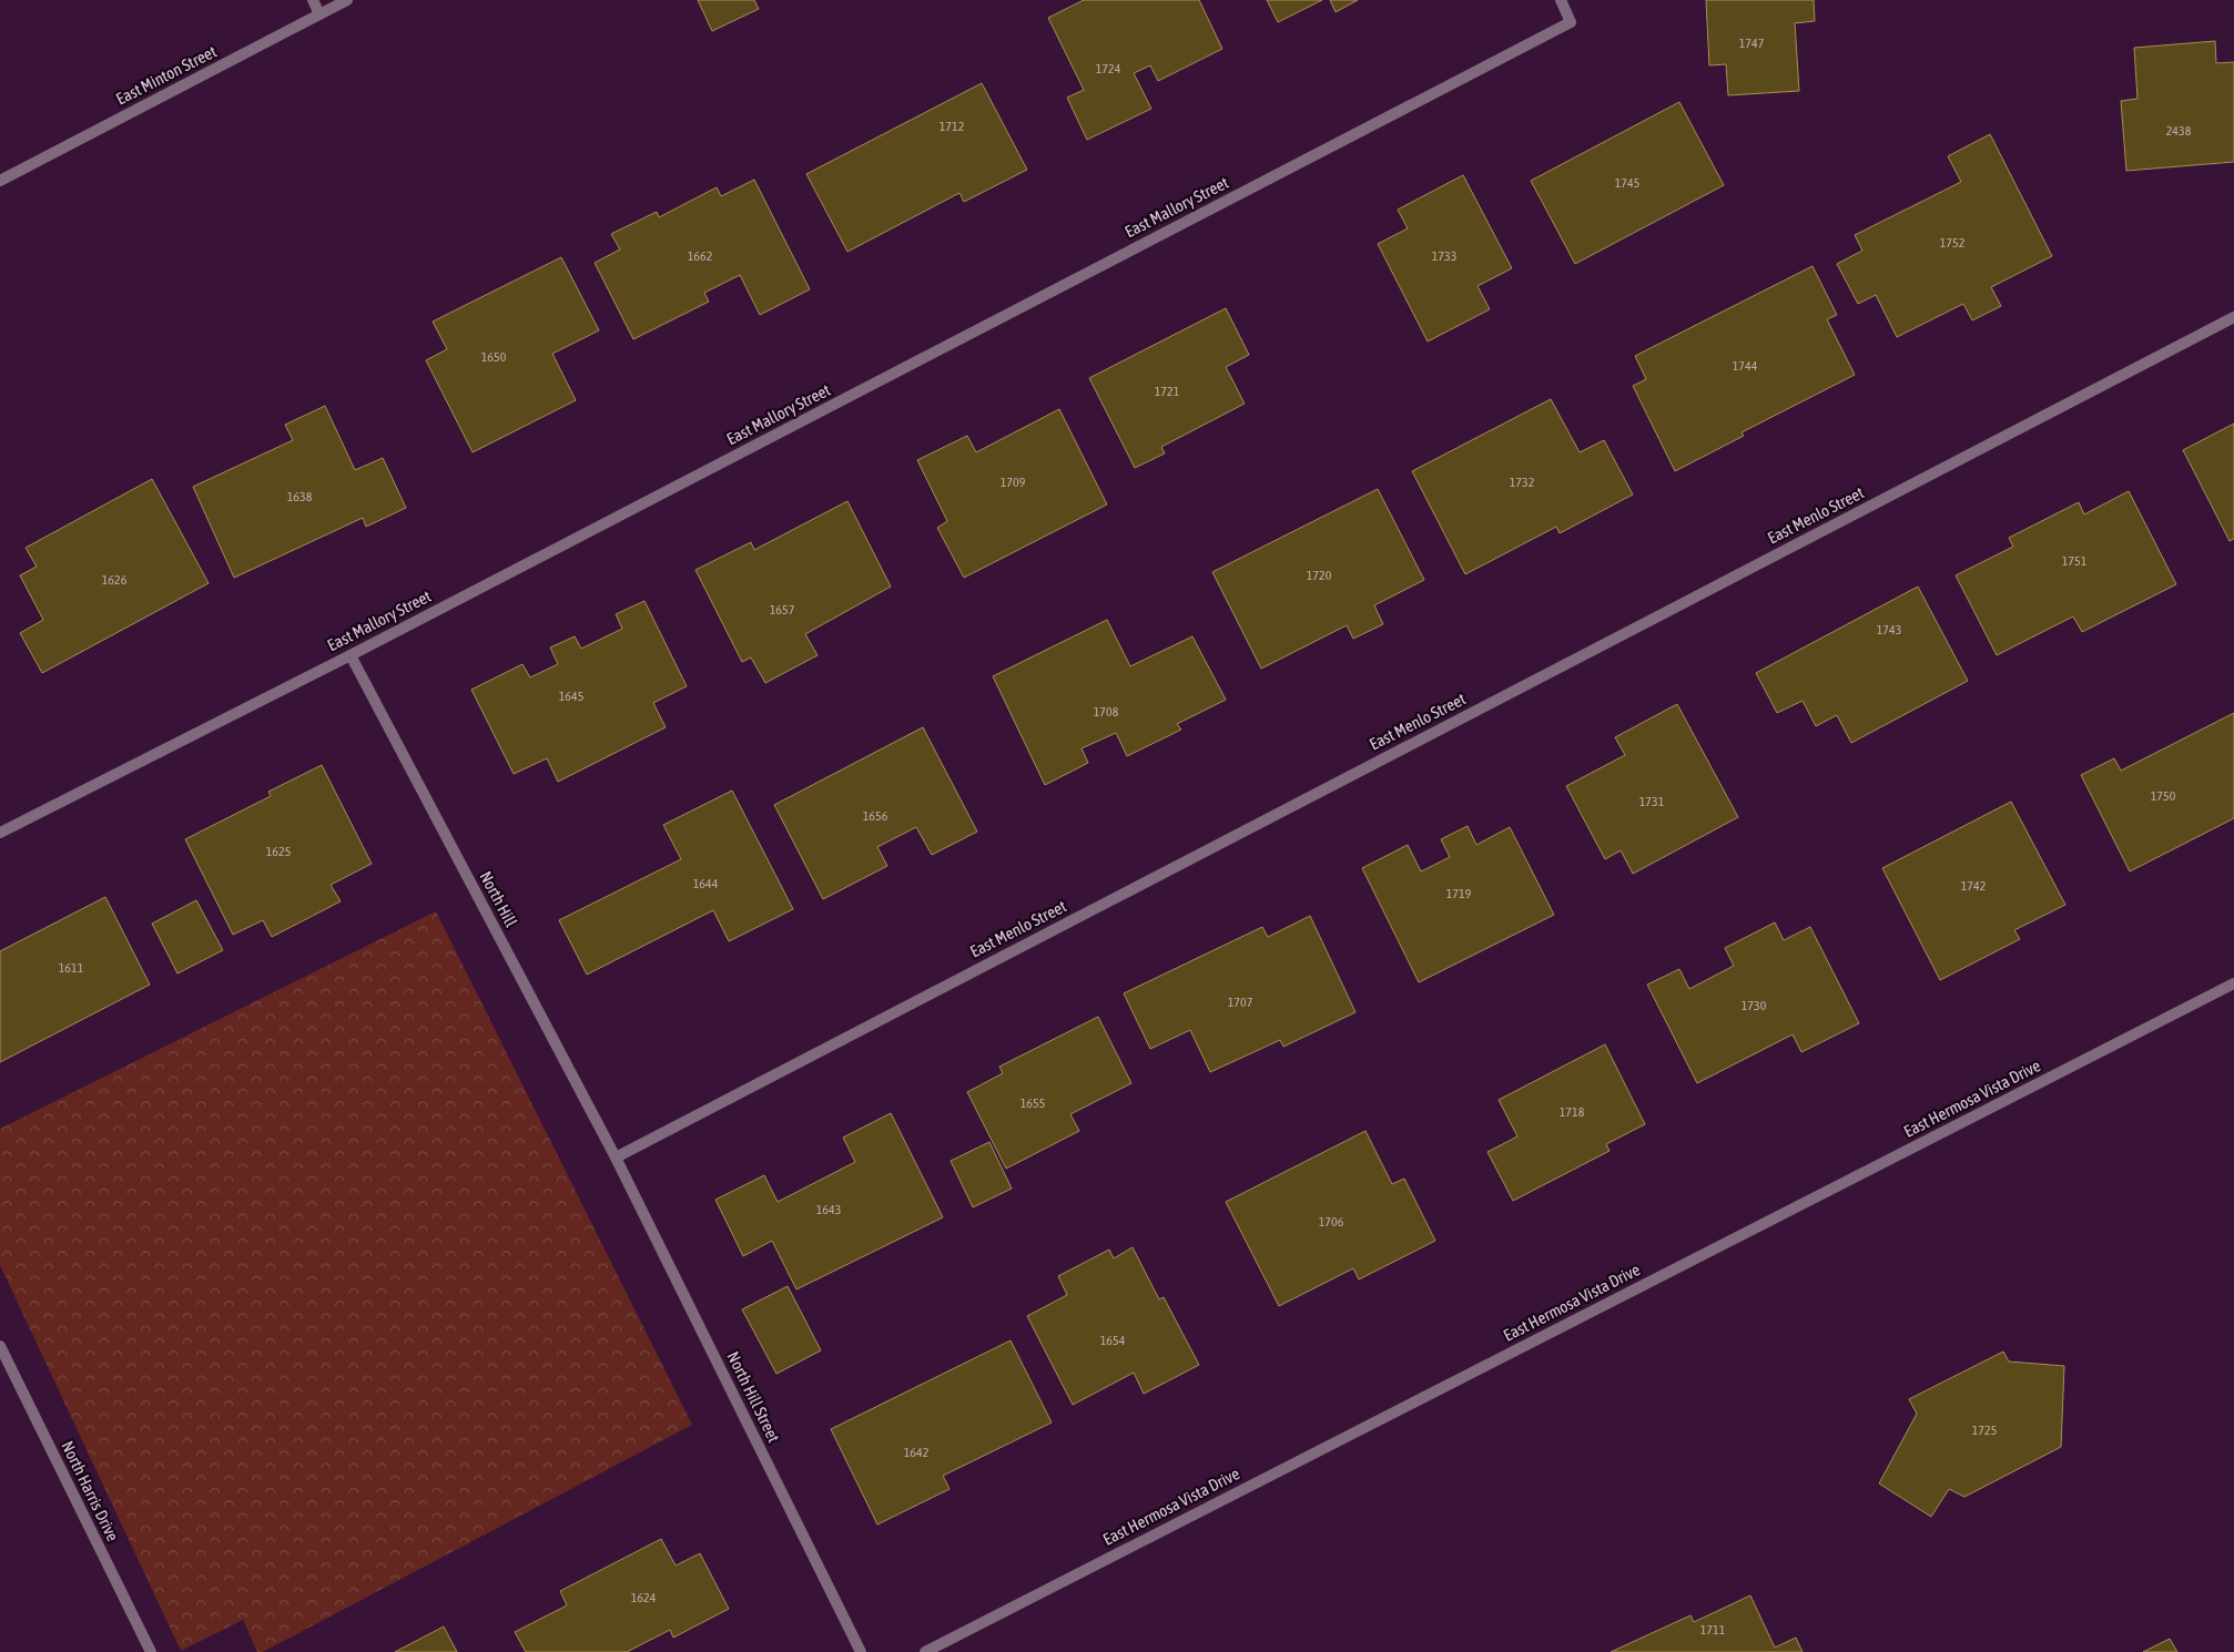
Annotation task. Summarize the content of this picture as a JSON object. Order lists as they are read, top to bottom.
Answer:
{
  "streets": {
    "street": [
      "East Minton Street",
      "East Mallory Street",
      "East Menlo Street",
      "North Hill",
      "East Hermosa Vista Drive",
      "North Hill Street",
      "North Harris Drive"
    ]
  },
  "crossings": [
    ["East Mallory Street", "North Hill"],
    ["East Menlo Street", "North Hill"],
    ["East Menlo Street", "North Hill Street"],
    ["North Hill", "North Hill Street"]
  ],
  "house_numbers": [
    "1747",
    "1724",
    "1712",
    "2438",
    "1745",
    "1752",
    "1662",
    "1733",
    "1650",
    "1744",
    "1721",
    "1709",
    "1732",
    "1638",
    "1751",
    "1720",
    "1626",
    "1657",
    "1743",
    "1645",
    "1708",
    "1750",
    "1731",
    "1656",
    "1625",
    "1644",
    "1742",
    "1719",
    "1611",
    "1707",
    "1730",
    "1655",
    "1718",
    "1643",
    "1706",
    "1654",
    "1725",
    "1642",
    "1624",
    "1711"
  ]
}
